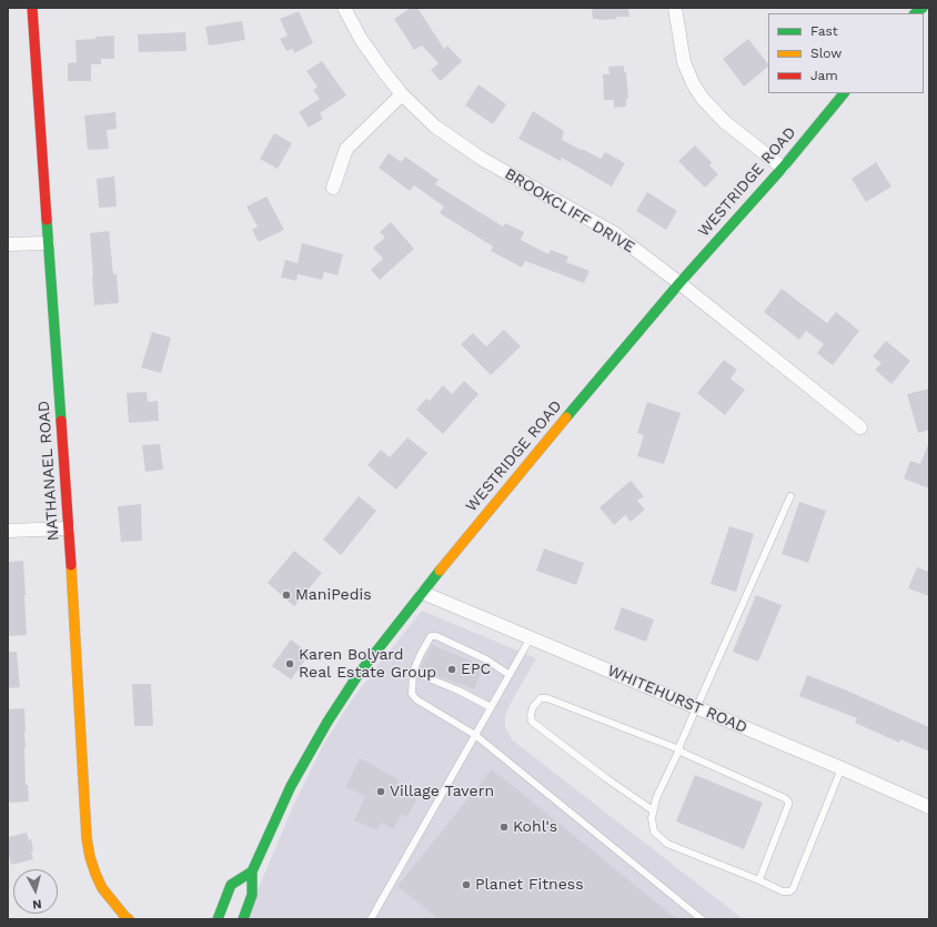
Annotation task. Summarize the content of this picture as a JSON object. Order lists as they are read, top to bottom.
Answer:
{
  "streets": {
    "main road": ["WESTRIDGE ROAD", "NATHANAEL ROAD"],
    "street": ["BROOKCLIFF DRIVE", "WHITEHURST ROAD"]
  },
  "crossings": [
    ["WESTRIDGE ROAD", "BROOKCLIFF DRIVE"],
    ["WESTRIDGE ROAD", "WHITEHURST ROAD"]
  ],
  "places": [
    "ManiPedis",
    "Karen Bolyard Real Estate Group",
    "EPC",
    "Village Tavern",
    "Kohl's",
    "Planet Fitness"
  ],
  "legend": ["Fast", "Slow", "Jam"],
  "north": "bottom"
}
